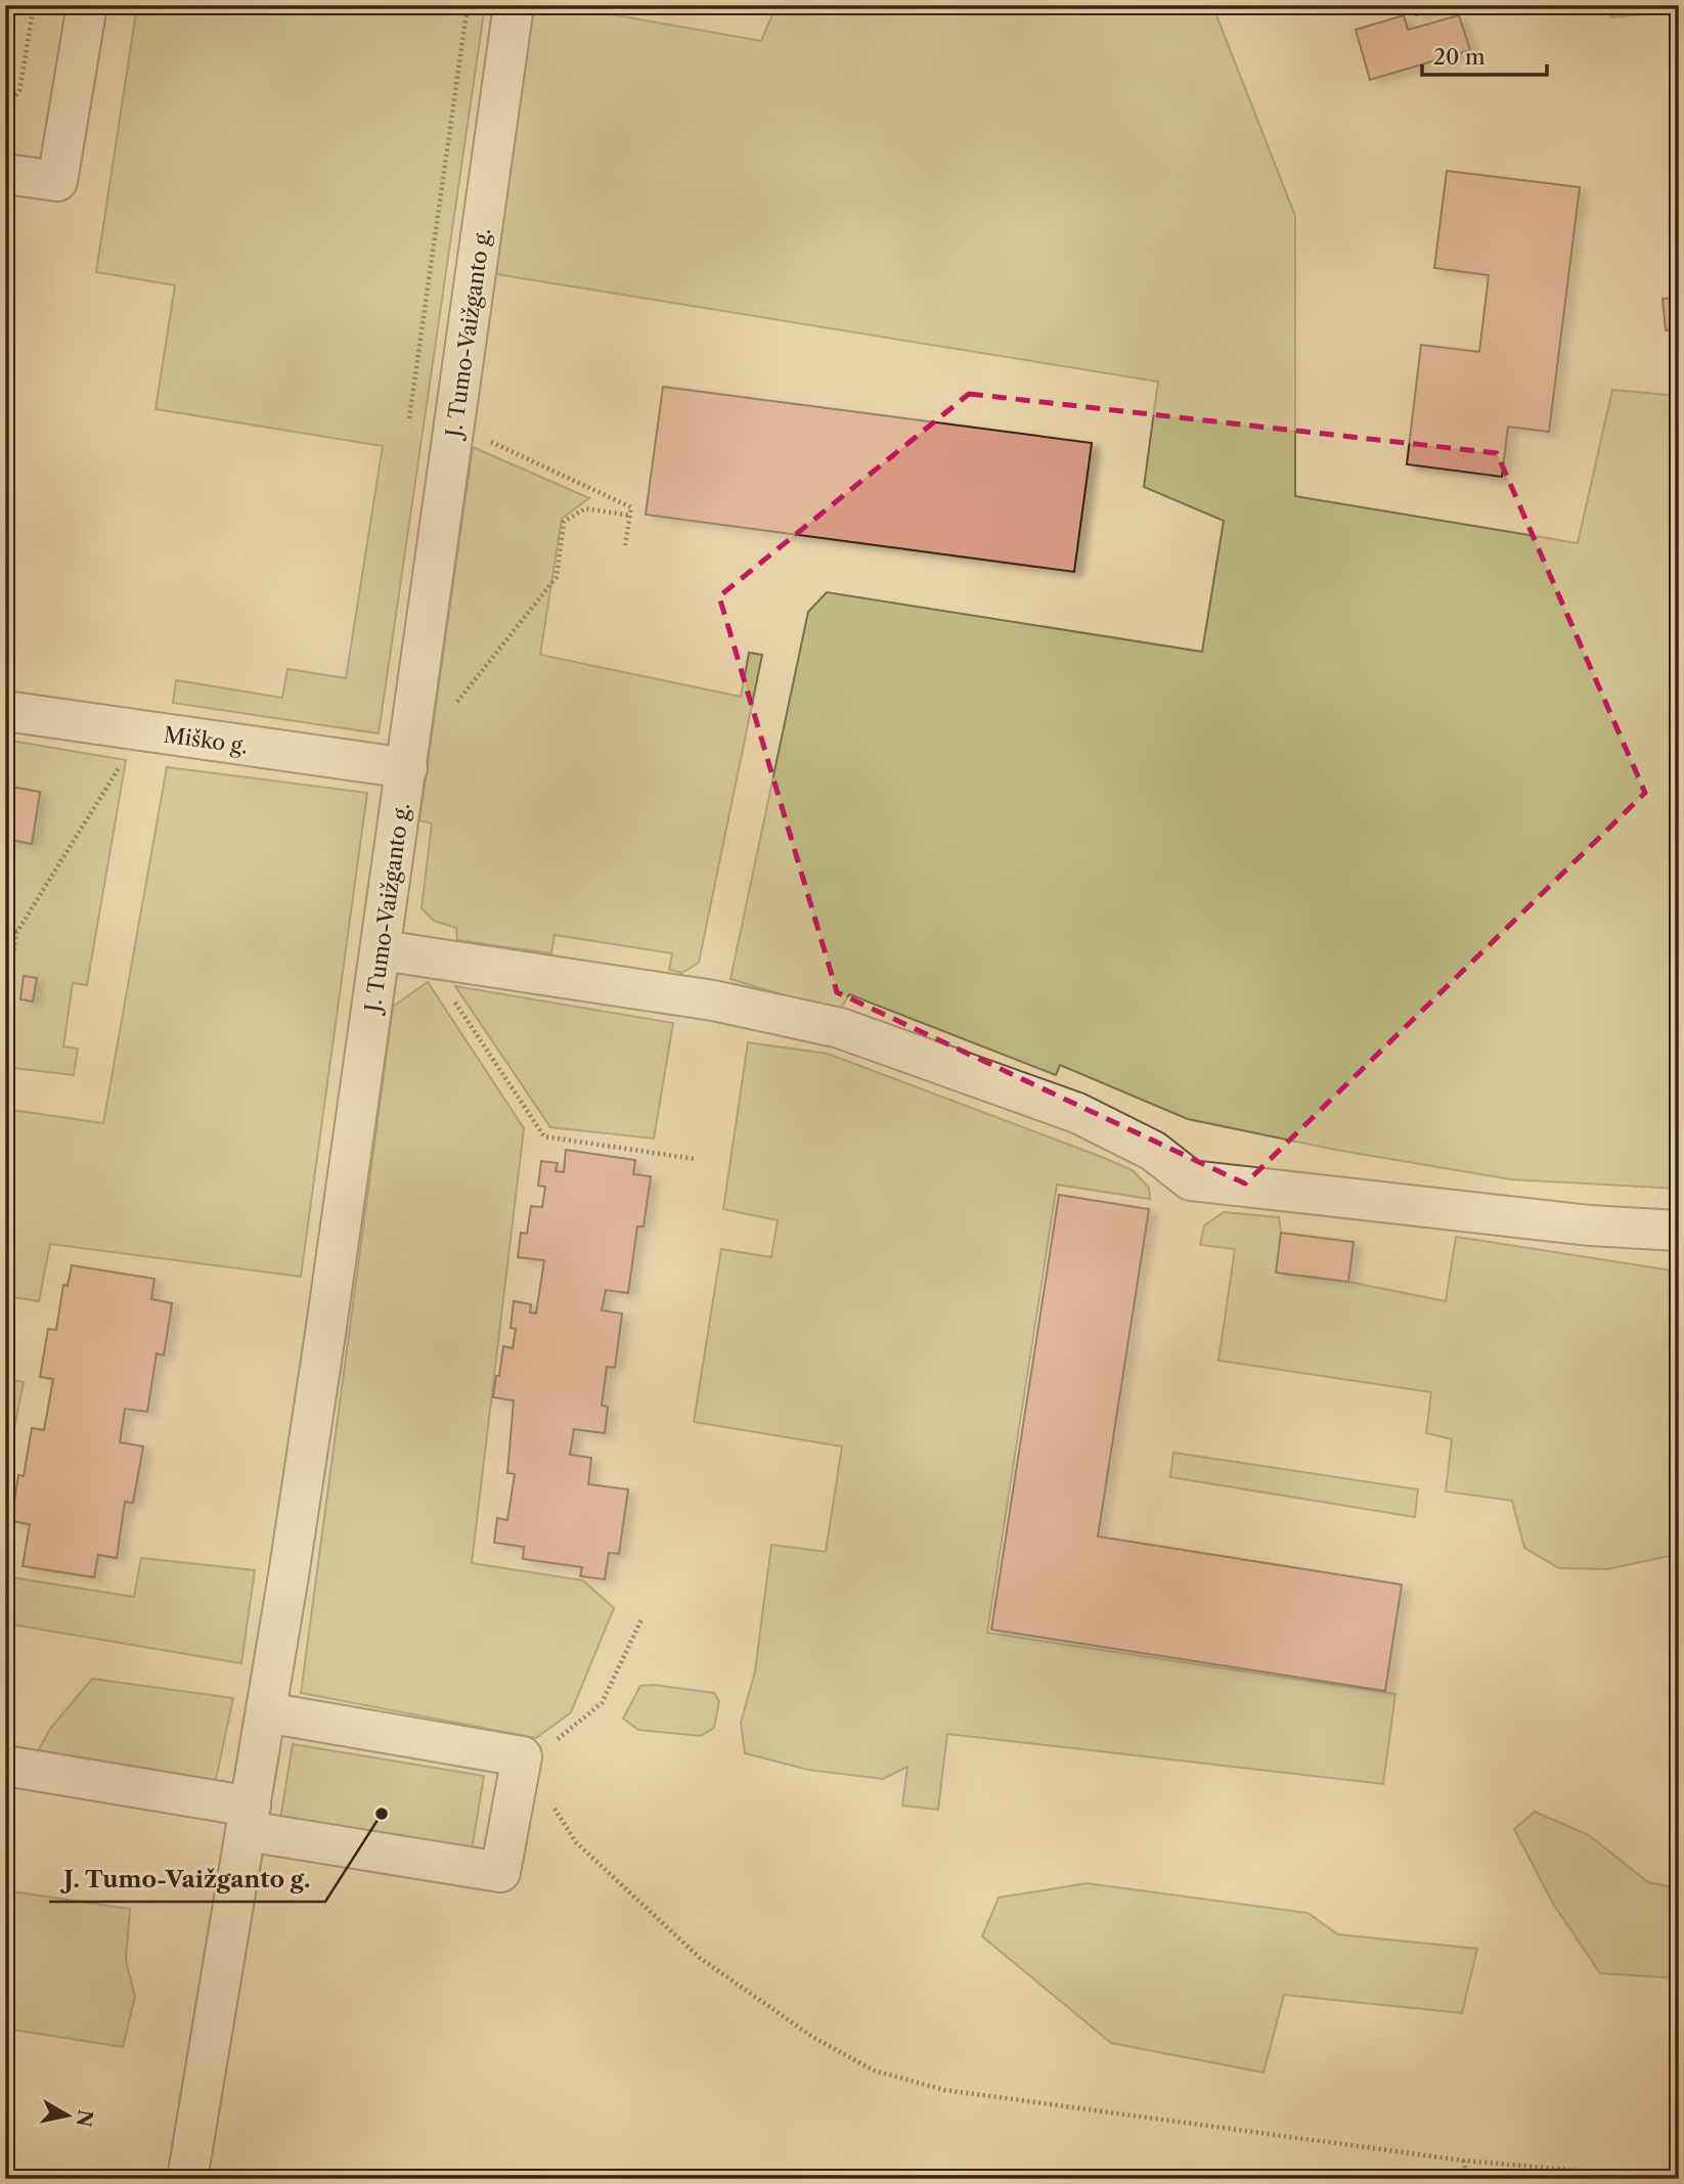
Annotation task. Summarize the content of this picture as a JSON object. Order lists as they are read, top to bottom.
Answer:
{
  "streets": {
    "street": ["J. Tumo-Vaižganto g.", "Miško g."]
  },
  "crossings": [
    ["J. Tumo-Vaižganto g.", "Miško g."]
  ],
  "places": ["J. Tumo-Vaižganto g."],
  "scale_bar": "20 m",
  "north": "right"
}
